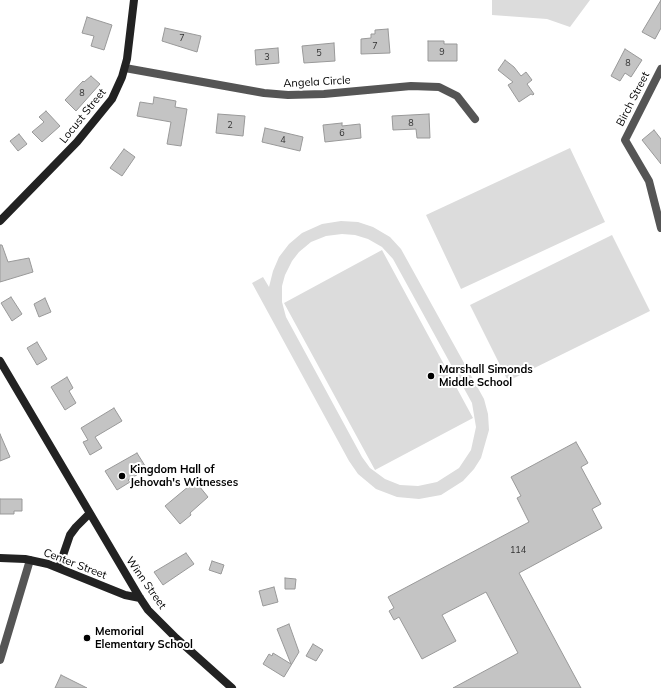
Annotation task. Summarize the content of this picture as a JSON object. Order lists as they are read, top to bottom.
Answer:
{
  "streets": {
    "main road": ["Locust Street", "Center Street", "Winn Street"],
    "street": ["Angela Circle", "Birch Street"]
  },
  "crossings": [
    ["Angela Circle", "Locust Street"],
    ["Center Street", "Winn Street"]
  ],
  "places": ["Marshall Simonds Middle School", "Kingdom Hall of Jehovah's Witnesses", "Memorial Elementary School"],
  "house_numbers": [
    "7",
    "7",
    "9",
    "5",
    "3",
    "8",
    "8",
    "8",
    "2",
    "6",
    "4",
    "114"
  ]
}
